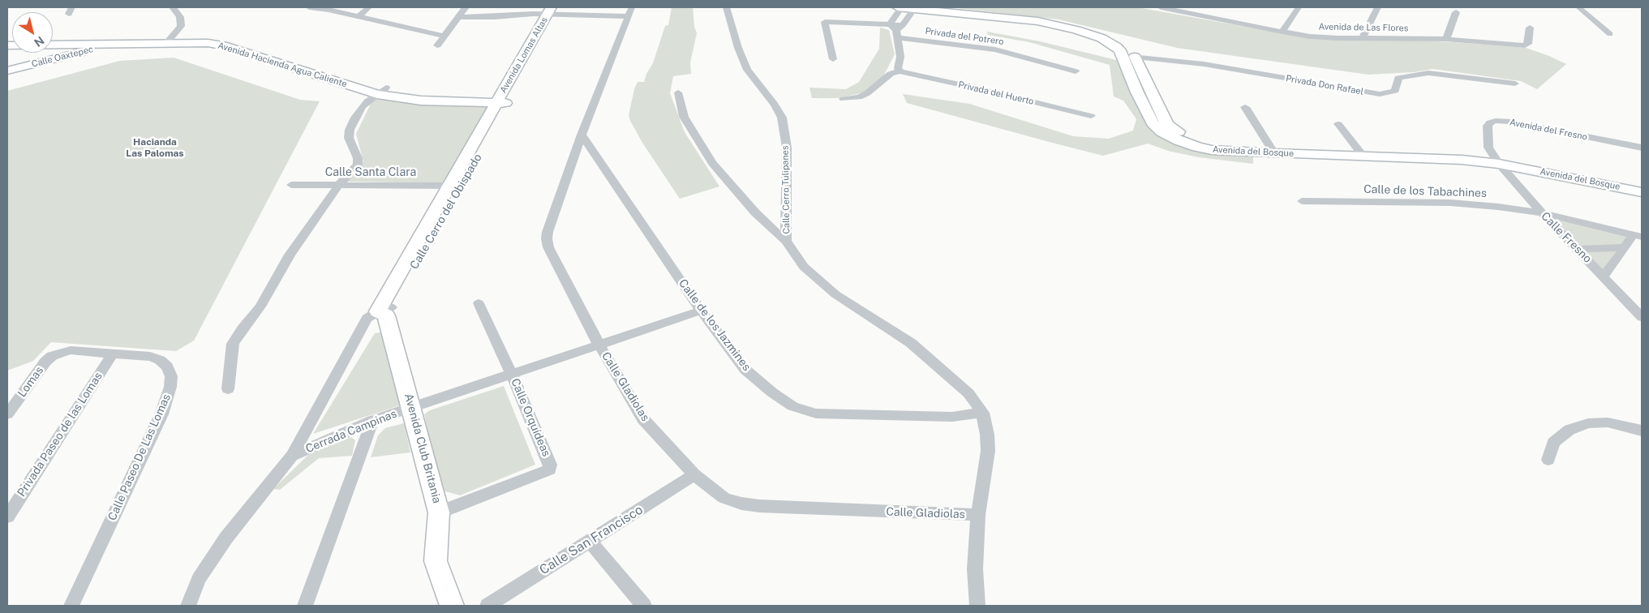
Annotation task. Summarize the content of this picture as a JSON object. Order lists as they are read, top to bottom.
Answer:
{
  "streets": {
    "main road": [
      "Avenida Lomas Altas",
      "Calle Oaxtepec",
      "Avenida Hacienda Agua Caliente",
      "Avenida del Bosque",
      "Calle Cerro del Obispado",
      "Avenida Club Britania"
    ],
    "street": [
      "Avenida de Las Flores",
      "Privada del Potrero",
      "Privada Don Rafael",
      "Privada del Huerto",
      "Avenida del Fresno",
      "Calle Santa Clara",
      "Calle Cerro Tulipanes",
      "Calle de los Tabachines",
      "Calle Fresno",
      "Calle de los Jazmines",
      "Lomas",
      "Calle Gladiolas",
      "Calle Orquídeas",
      "Cerrada Campinas",
      "Privada Paseo de las Lomas",
      "Calle Paseo De Las Lomas",
      "Calle San Francisco"
    ]
  },
  "crossings": [
    ["Avenida Lomas Altas", "Avenida Hacienda Agua Caliente"],
    ["Avenida Lomas Altas", "Calle Cerro del Obispado"],
    ["Calle Oaxtepec", "Avenida Hacienda Agua Caliente"],
    ["Avenida Hacienda Agua Caliente", "Calle Cerro del Obispado"],
    ["Privada Don Rafael", "Avenida del Bosque"],
    ["Avenida del Fresno", "Avenida del Bosque"],
    ["Avenida del Fresno", "Calle Fresno"],
    ["Avenida del Bosque", "Calle Fresno"],
    ["Calle Santa Clara", "Calle Cerro del Obispado"],
    ["Calle de los Tabachines", "Calle Fresno"],
    ["Calle Cerro del Obispado", "Cerrada Campinas"],
    ["Calle Cerro del Obispado", "Avenida Club Britania"],
    ["Calle de los Jazmines", "Calle Gladiolas"],
    ["Calle de los Jazmines", "Cerrada Campinas"],
    ["Lomas", "Calle Paseo De Las Lomas"],
    ["Calle Gladiolas", "Cerrada Campinas"],
    ["Calle Gladiolas", "Calle San Francisco"],
    ["Calle Orquídeas", "Cerrada Campinas"],
    ["Calle Orquídeas", "Avenida Club Britania"],
    ["Cerrada Campinas", "Avenida Club Britania"],
    ["Privada Paseo de las Lomas", "Calle Paseo De Las Lomas"]
  ],
  "districts": ["Hacianda Las Palomas"],
  "north": "bottom right"
}
